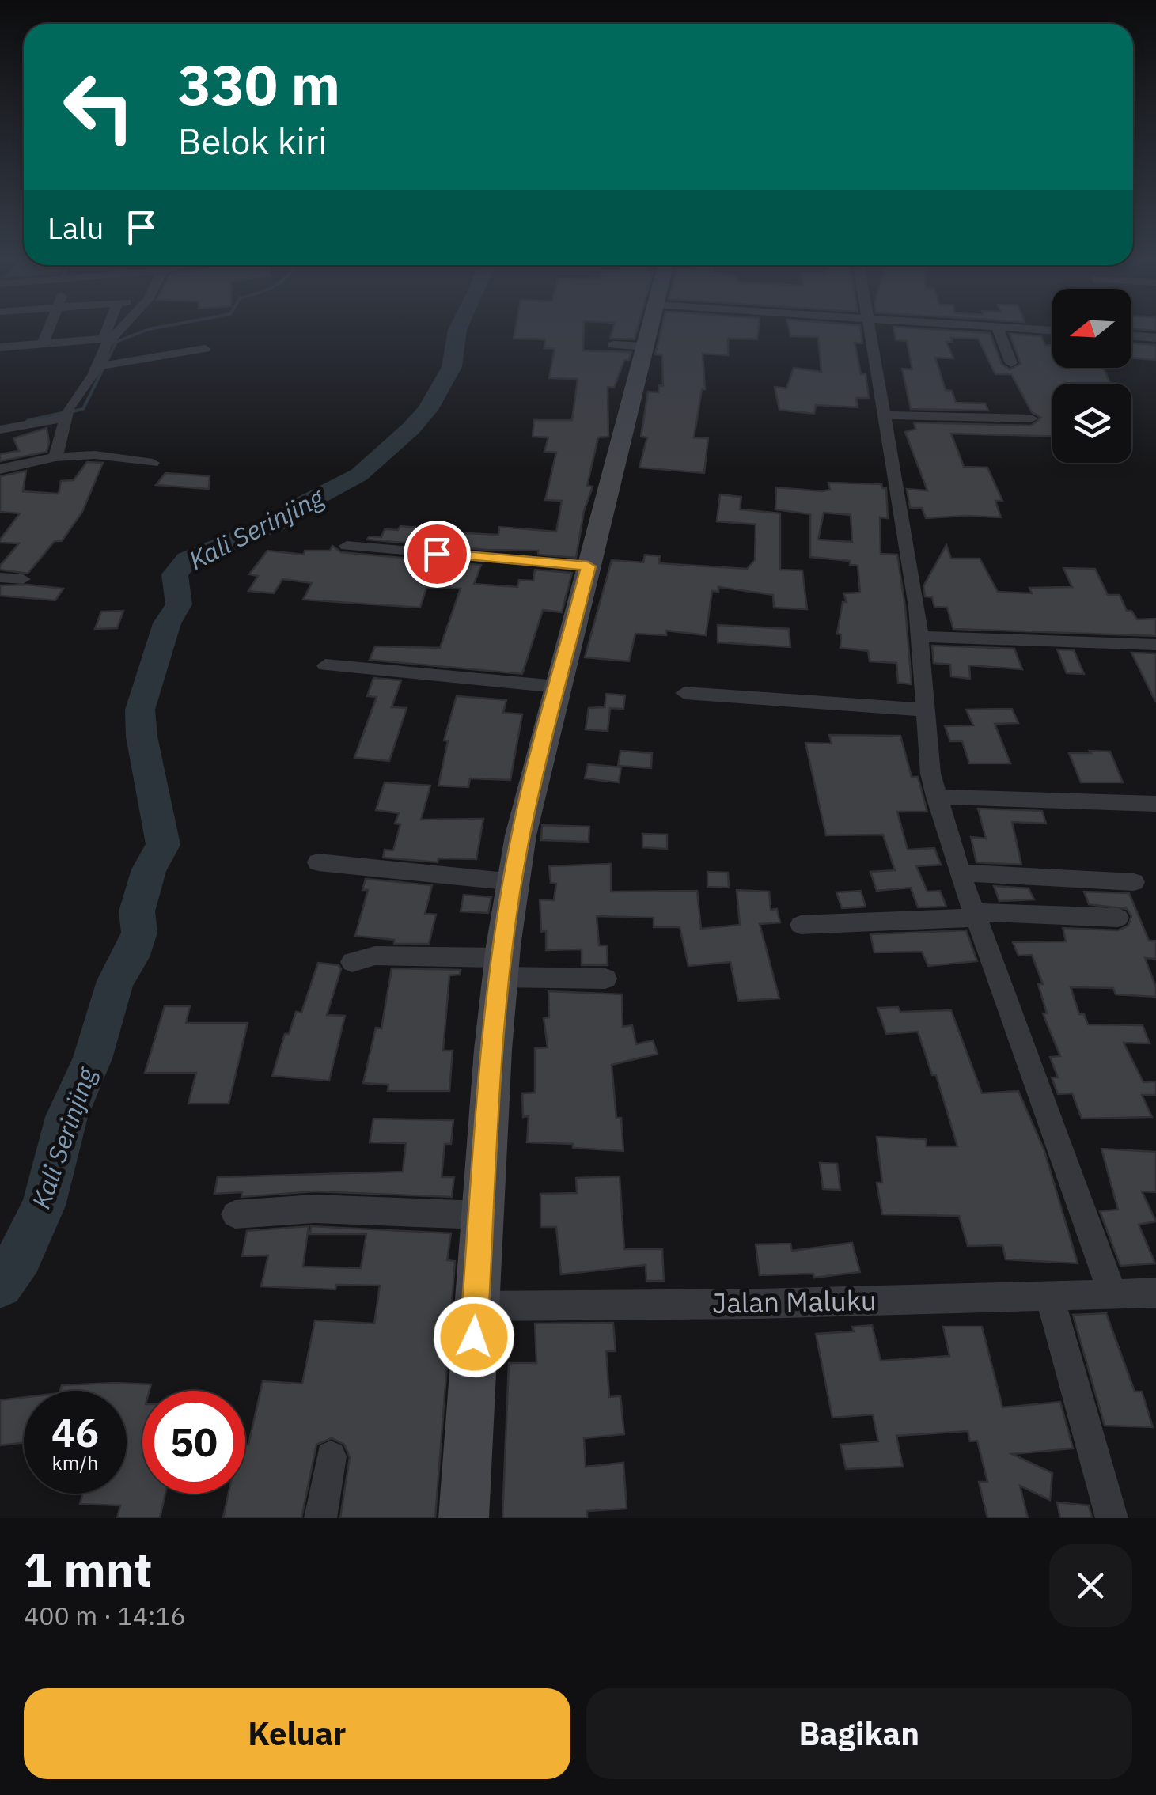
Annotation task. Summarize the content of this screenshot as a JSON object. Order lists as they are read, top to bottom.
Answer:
{
  "streets": {
    "street": ["Jalan Maluku"]
  },
  "water": ["Kali Serinjing"],
  "north": "left",
  "page": {
    "turn": ["330 m", "Belok kiri"],
    "then": "Lalu",
    "speed": "46 km/h",
    "limit": "50",
    "heading": ["1 mnt", "400 m · 14:16"],
    "buttons": ["Keluar", "Bagikan"]
  }
}
